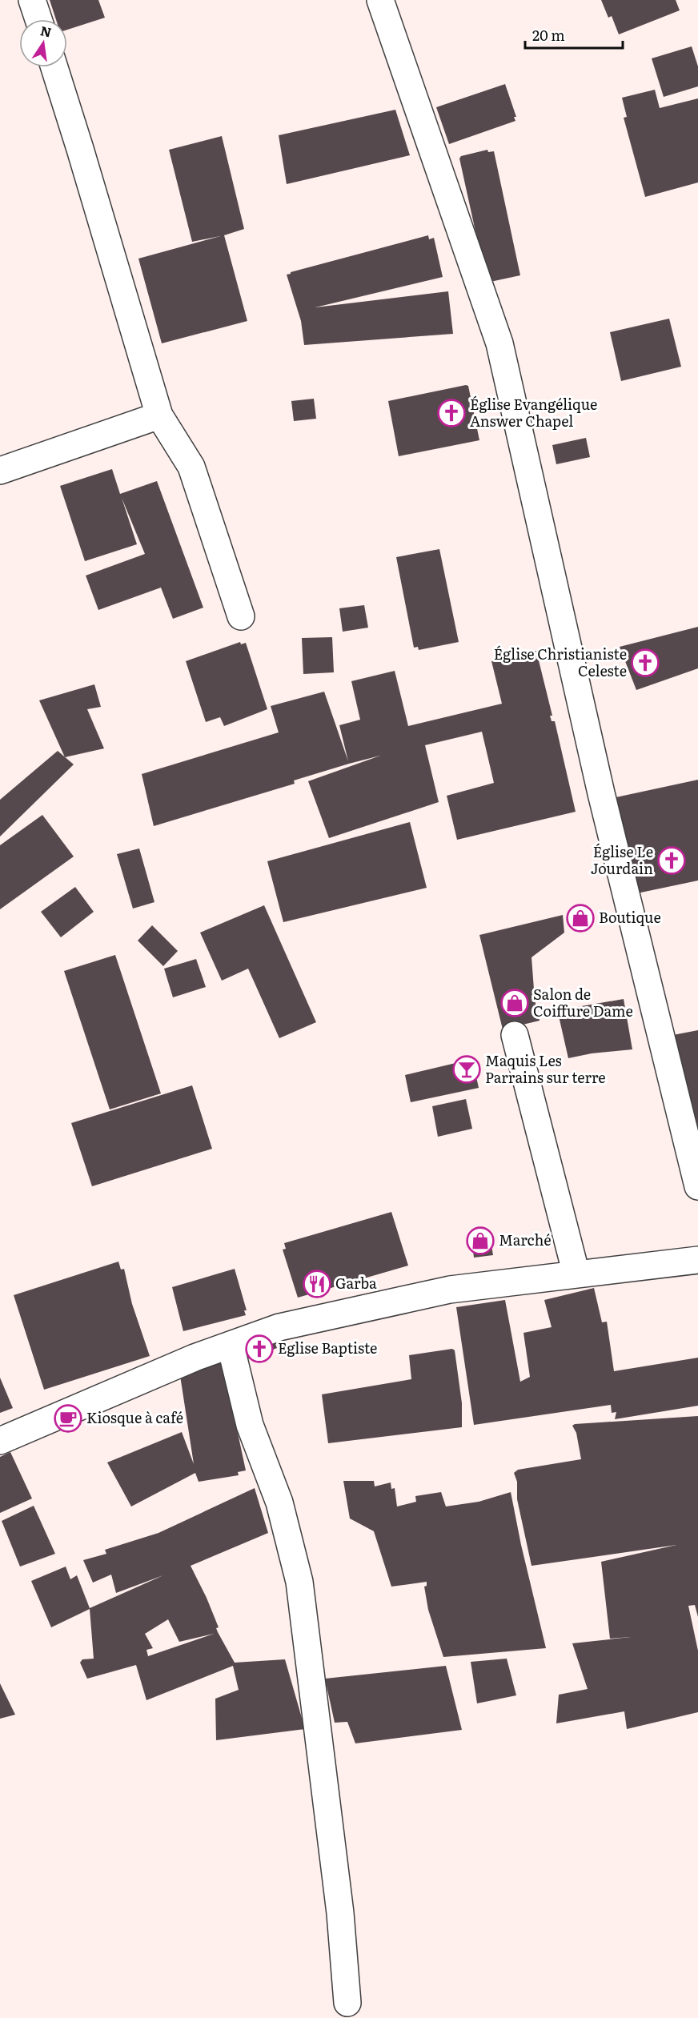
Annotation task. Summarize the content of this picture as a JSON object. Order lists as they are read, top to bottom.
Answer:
{
  "places": {
    "church": [
      "Église Evangélique Answer Chapel",
      "Église Christianiste Celeste",
      "Église Le Jourdain",
      "Eglise Baptiste"
    ],
    "shop": ["Boutique", "Salon de Coiffure Dame", "Marché"],
    "bar": ["Maquis Les Parrains sur terre"],
    "restaurant": ["Garba"],
    "cafe": ["Kiosque à café"]
  },
  "scale_bar": "20 m",
  "north": "top"
}
